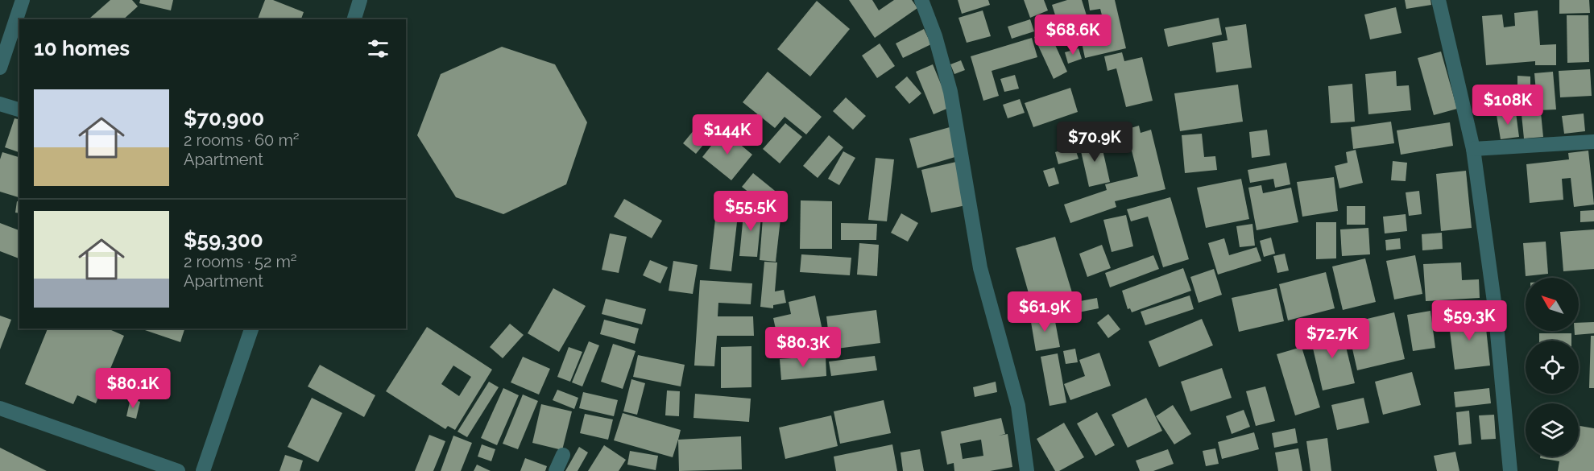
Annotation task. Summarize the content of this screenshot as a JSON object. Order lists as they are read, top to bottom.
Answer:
{
  "north": "top left",
  "page": {
    "price": [
      "$68.6K",
      "$108K",
      "$144K",
      "$70.9K",
      "$55.5K",
      "$61.9K",
      "$59.3K",
      "$72.7K",
      "$80.3K",
      "$80.1K"
    ],
    "heading": "10 homes",
    "list": [
      {
        "name": "$70,900",
        "note": "2 rooms · 60 m² · Apartment"
      },
      {
        "name": "$59,300",
        "note": "2 rooms · 52 m² · Apartment"
      }
    ]
  }
}
